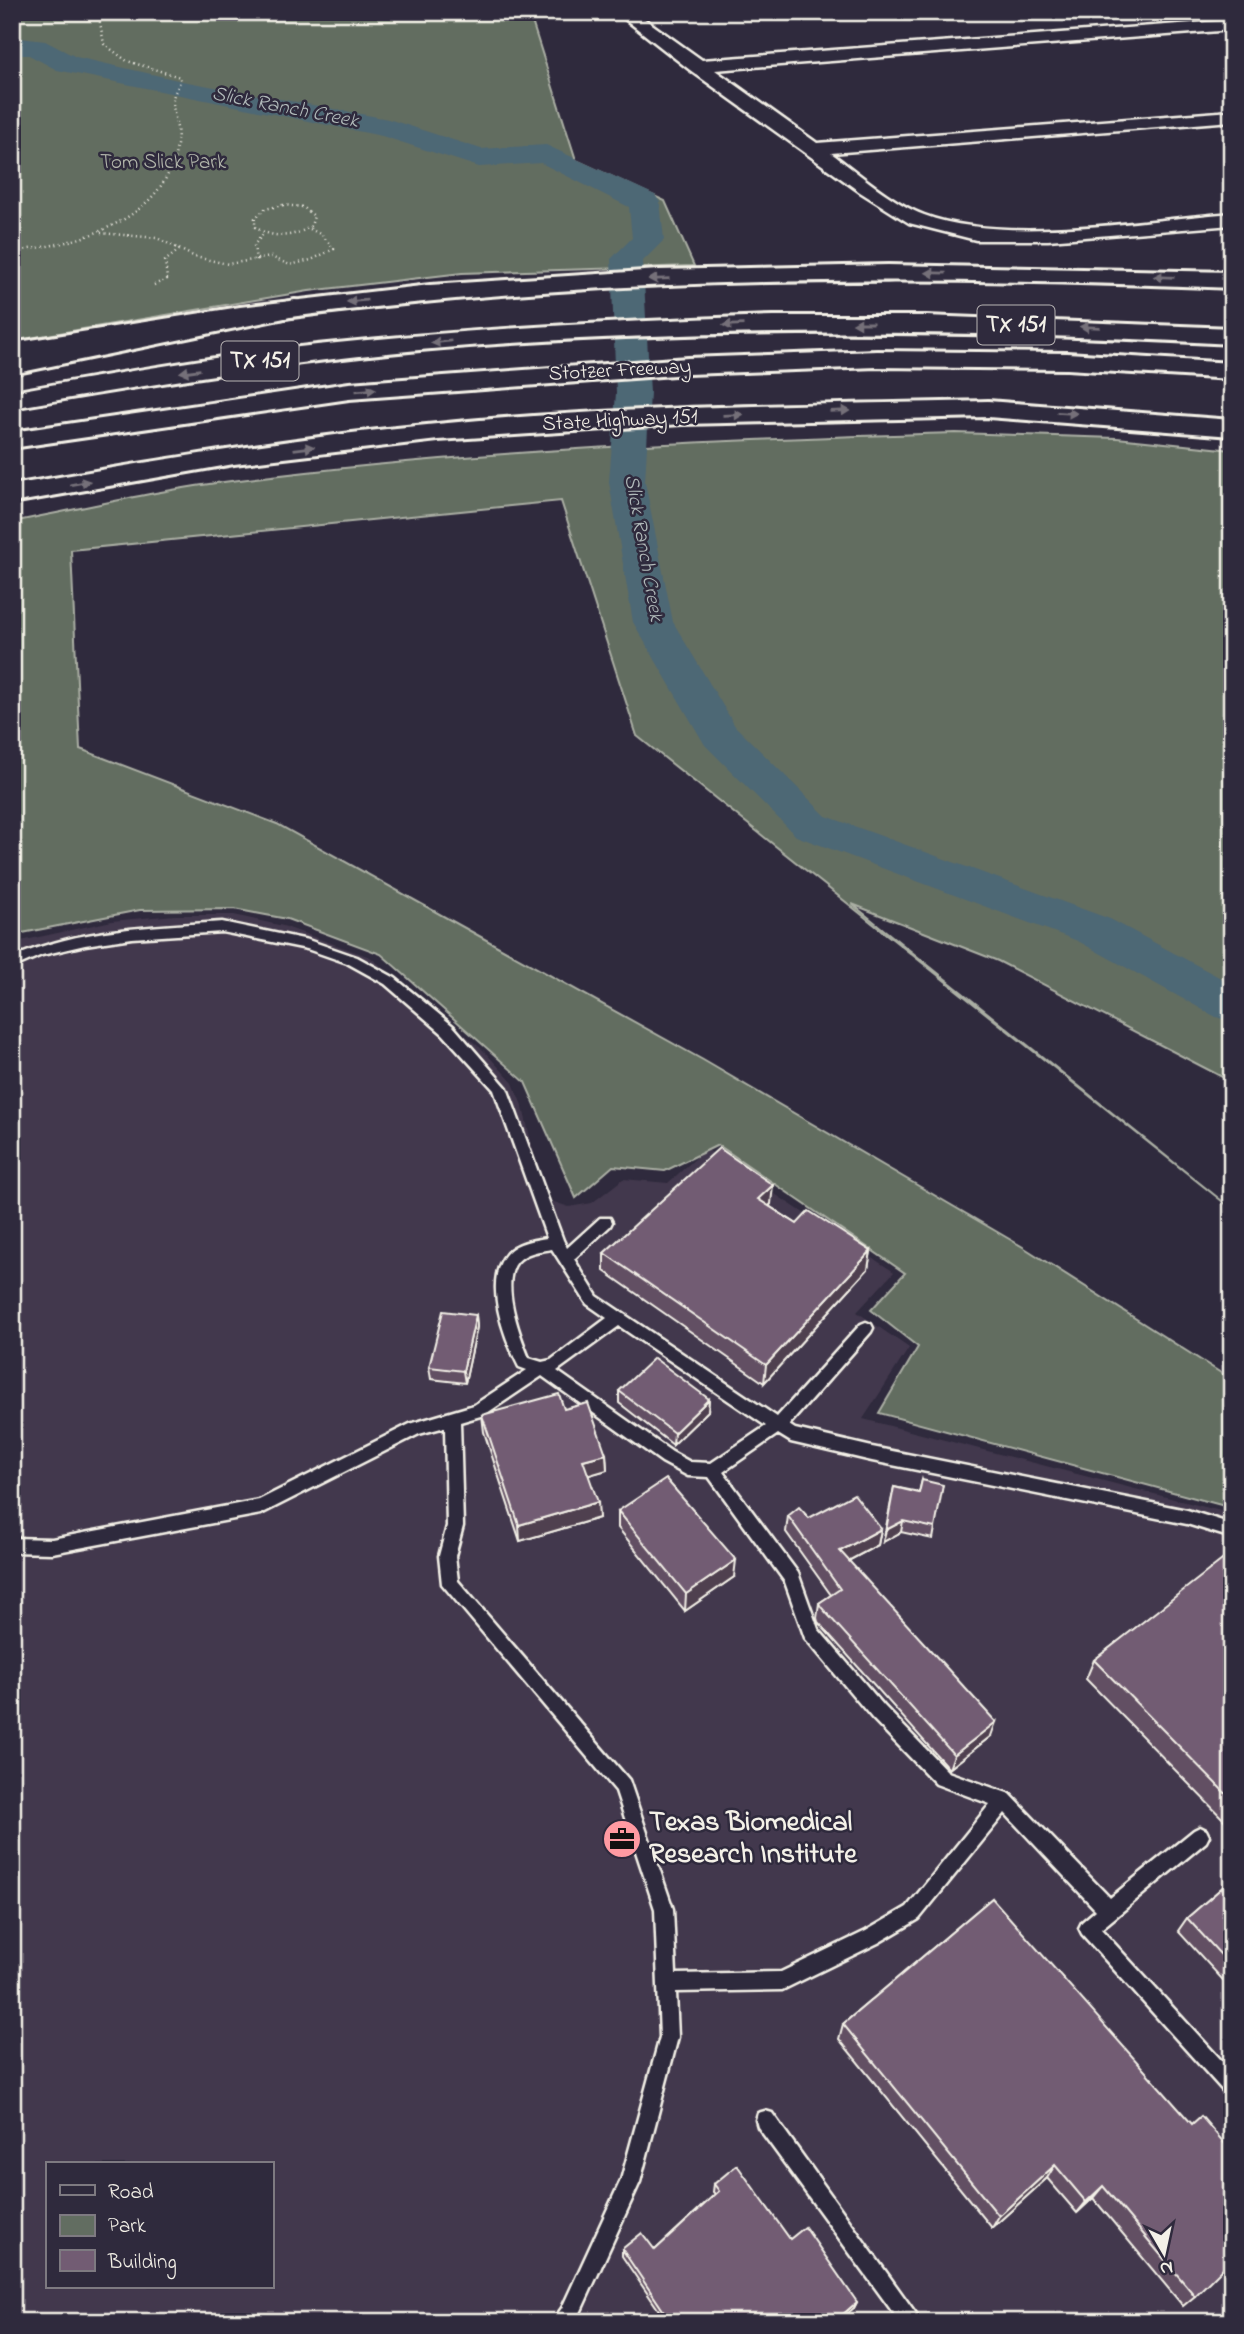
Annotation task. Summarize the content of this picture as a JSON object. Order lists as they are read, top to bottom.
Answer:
{
  "streets": {
    "main road": ["TX 151", "Stotzer Freeway", "State Highway 151"]
  },
  "water": ["Slick Ranch Creek"],
  "parks": ["Tom Slick Park"],
  "places": {
    "office": ["Texas Biomedical Research Institute"]
  },
  "legend": ["Road", "Park", "Building"],
  "north": "bottom"
}
